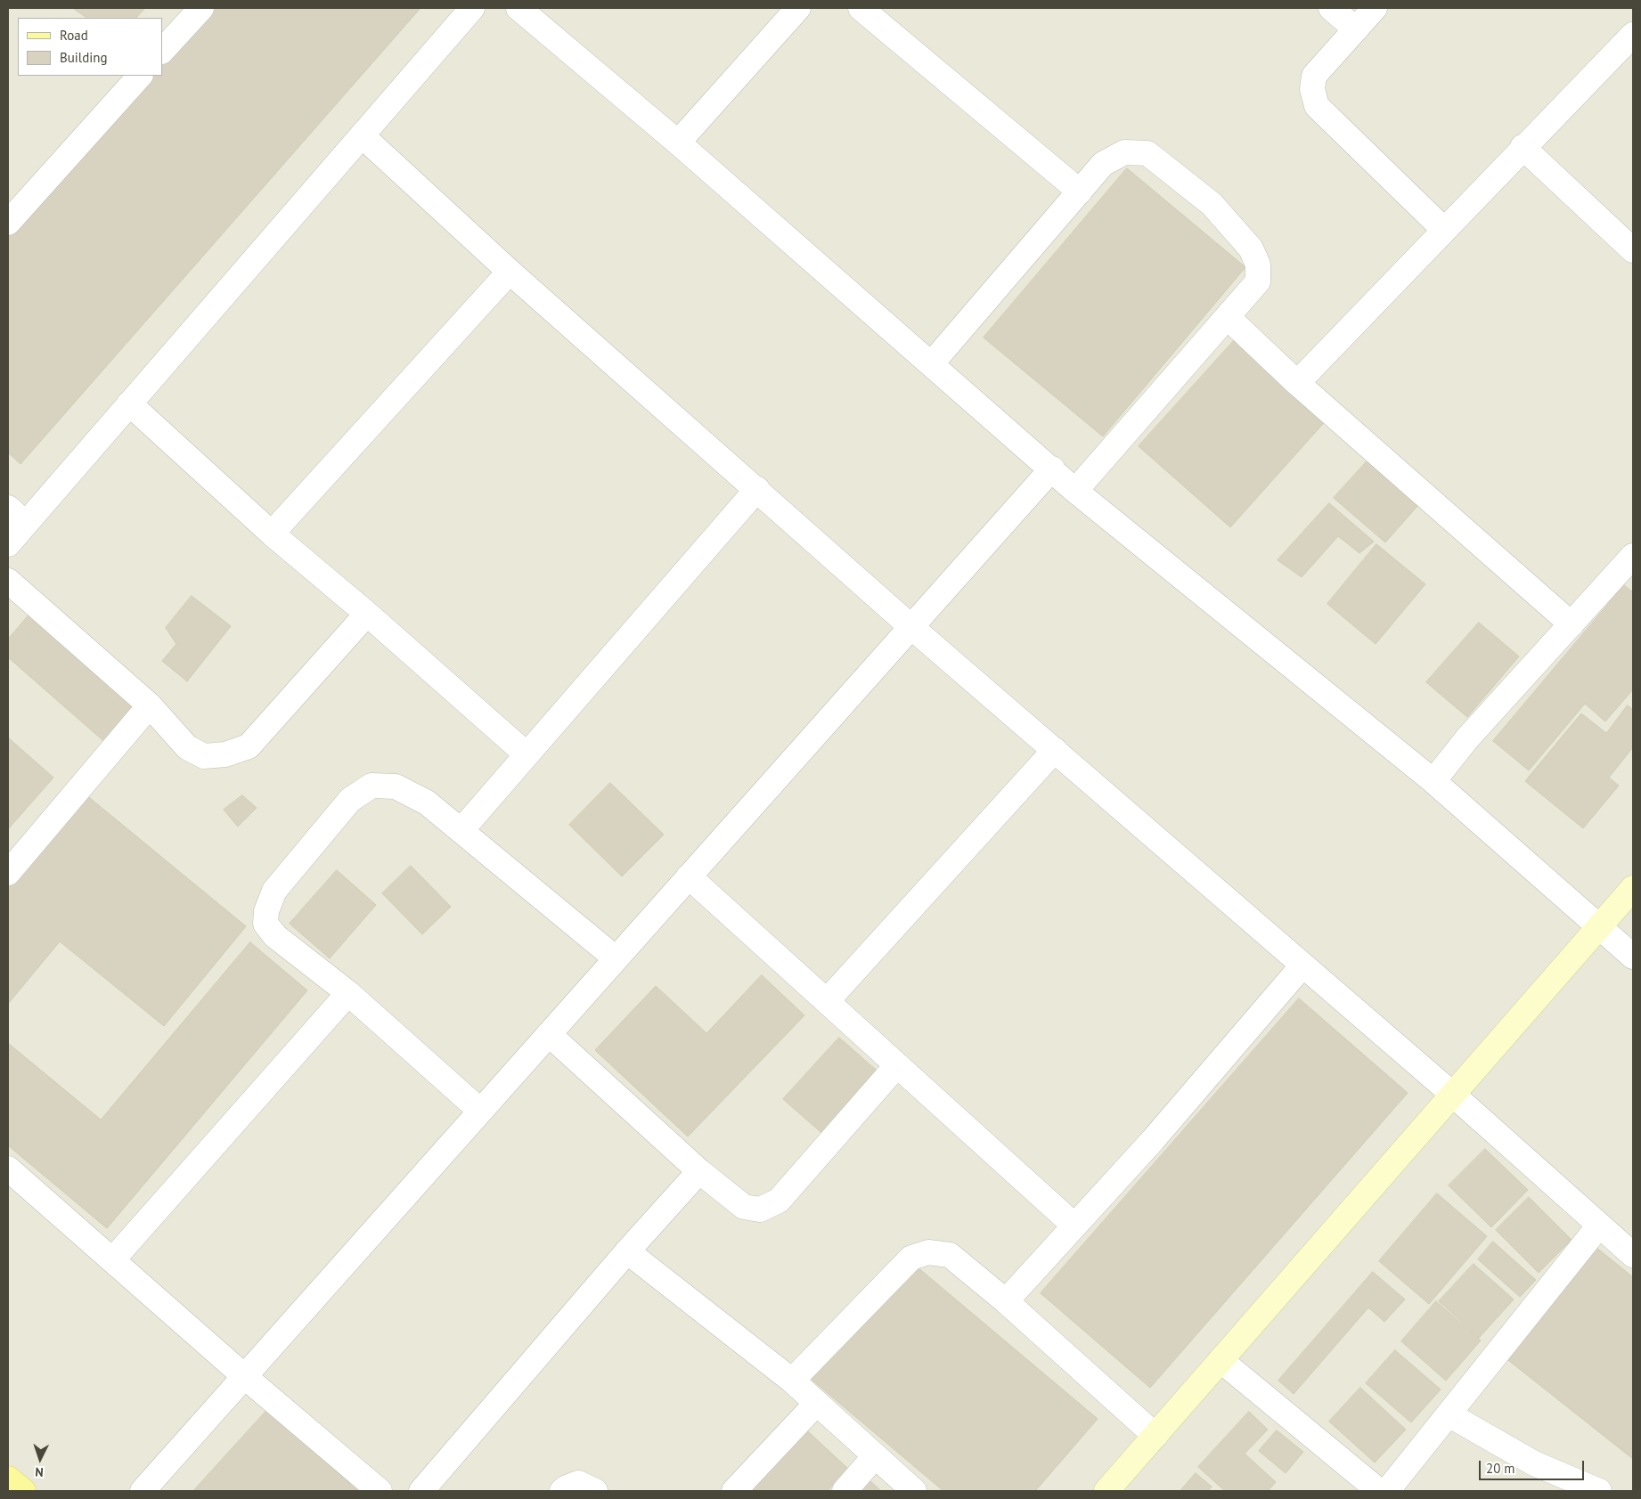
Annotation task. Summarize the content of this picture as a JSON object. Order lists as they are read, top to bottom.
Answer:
{
  "legend": ["Road", "Building"],
  "scale_bar": "20 m",
  "north": "bottom"
}
